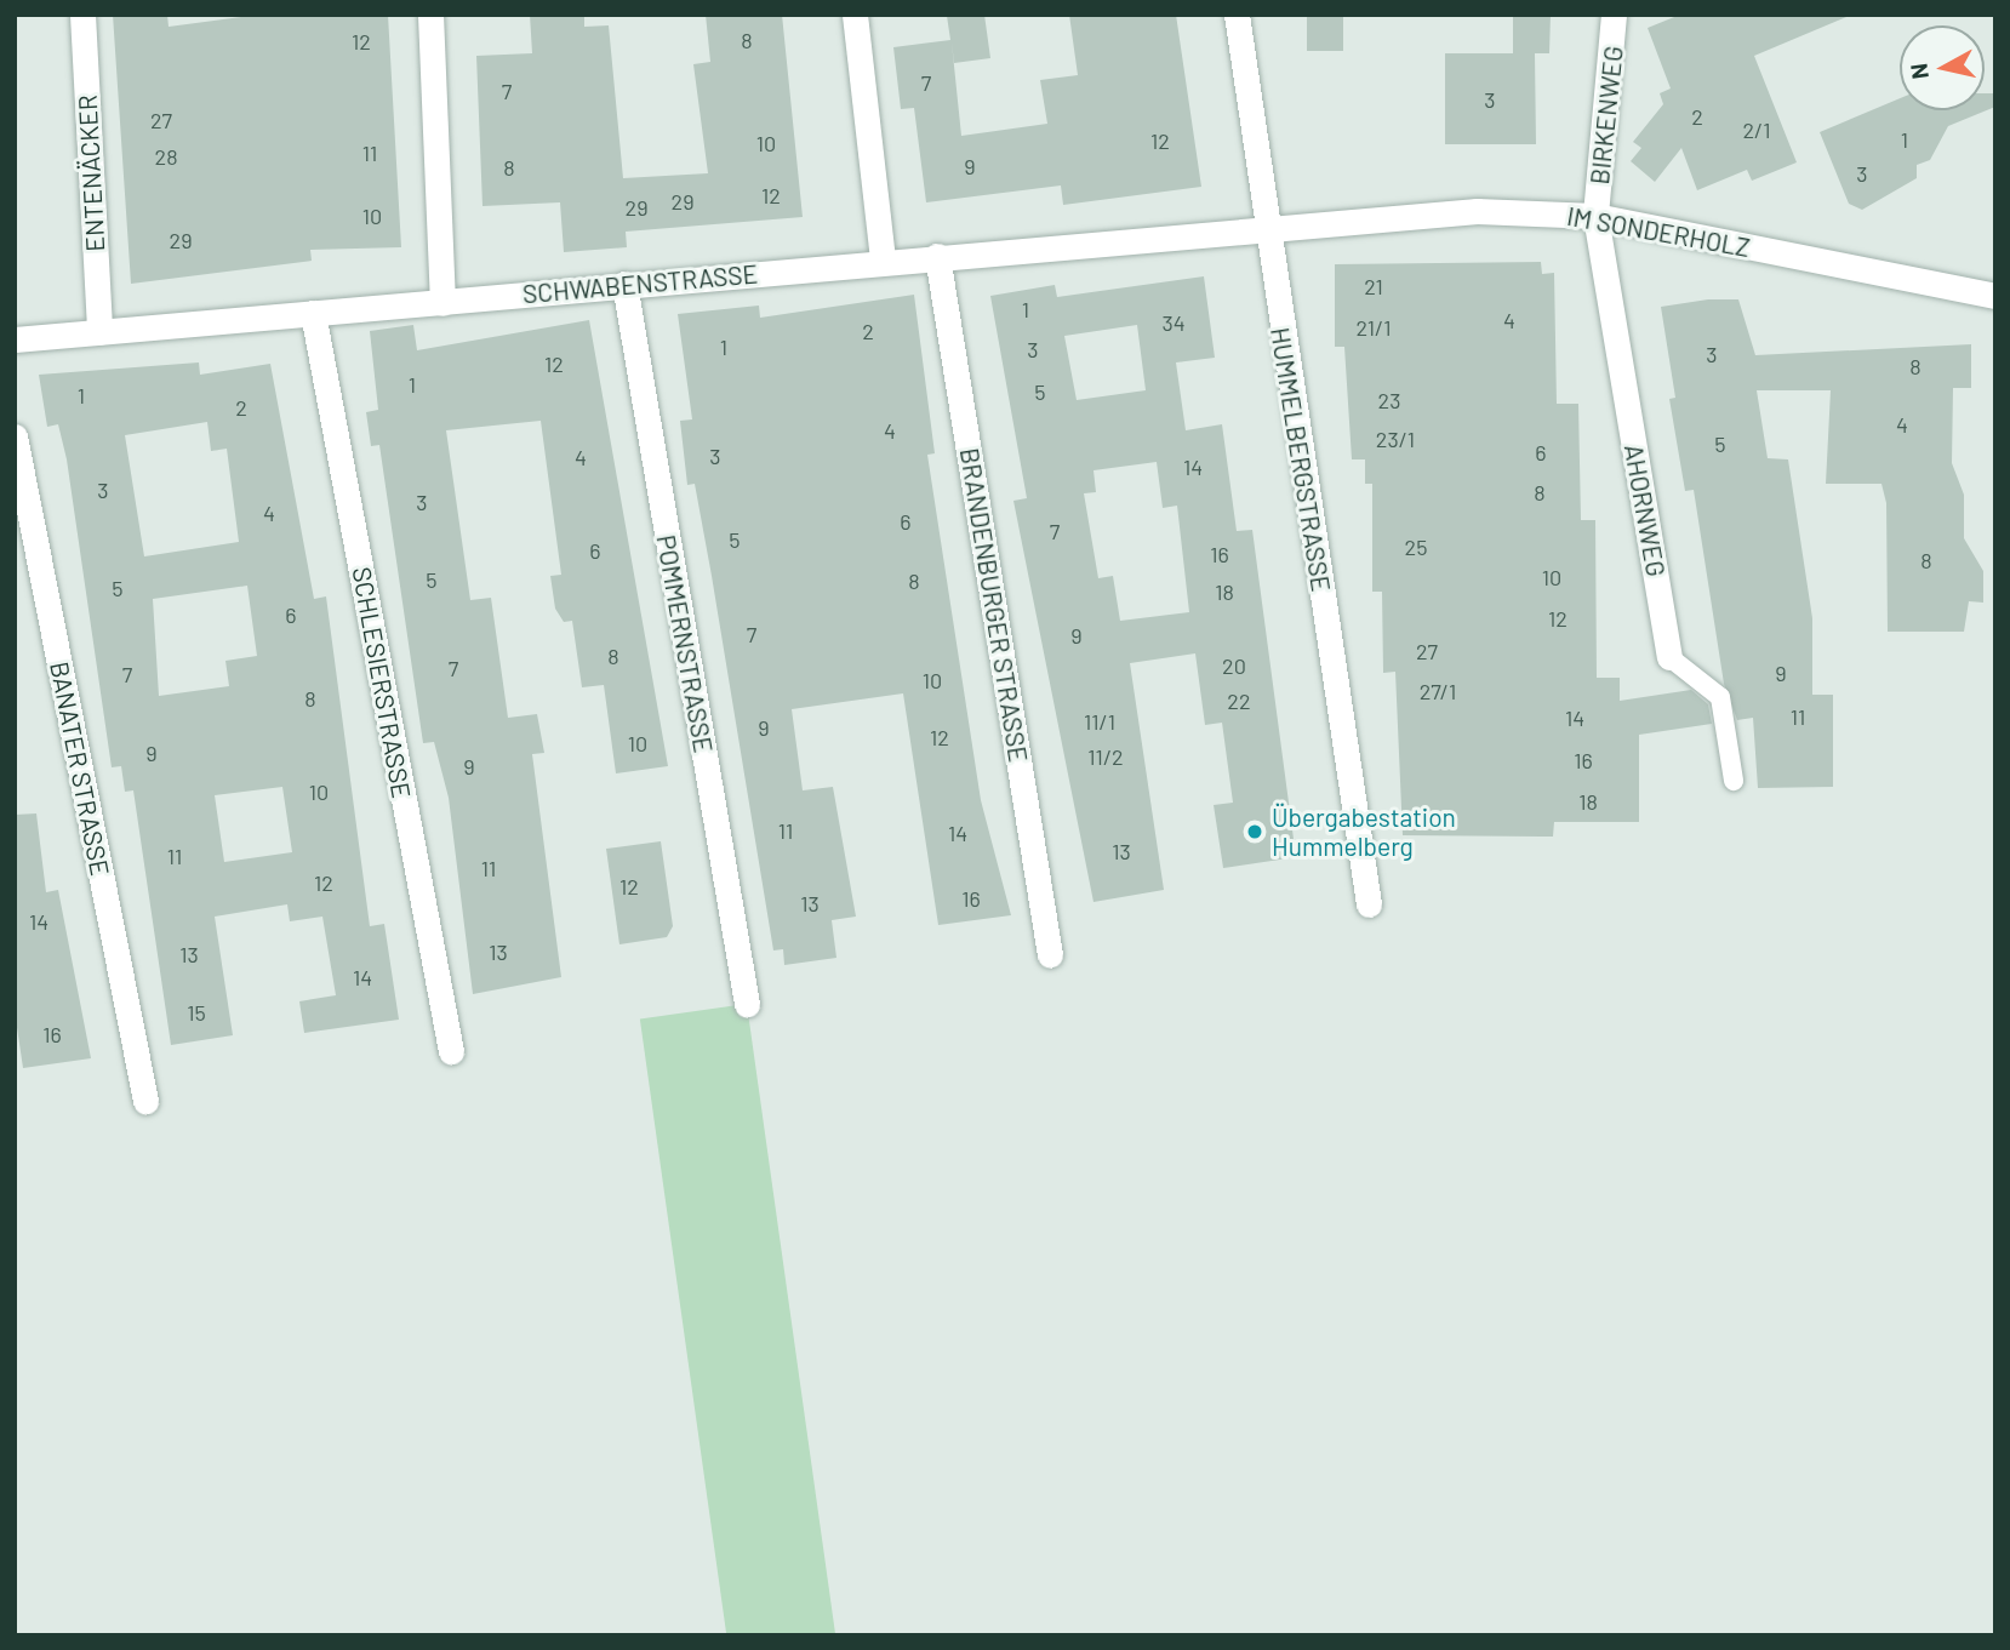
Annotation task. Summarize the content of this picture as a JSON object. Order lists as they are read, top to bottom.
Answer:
{
  "streets": {
    "street": [
      "BIRKENWEG",
      "ENTENÄCKER",
      "IM SONDERHOLZ",
      "SCHWABENSTRASSE",
      "HUMMELBERGSTRASSE",
      "AHORNWEG",
      "BRANDENBURGER STRASSE",
      "POMMERNSTRASSE",
      "SCHLESIERSTRASSE",
      "BANATER STRASSE"
    ]
  },
  "crossings": [
    ["BIRKENWEG", "IM SONDERHOLZ"],
    ["BIRKENWEG", "AHORNWEG"],
    ["ENTENÄCKER", "SCHWABENSTRASSE"],
    ["IM SONDERHOLZ", "SCHWABENSTRASSE"],
    ["IM SONDERHOLZ", "HUMMELBERGSTRASSE"],
    ["IM SONDERHOLZ", "AHORNWEG"],
    ["SCHWABENSTRASSE", "HUMMELBERGSTRASSE"],
    ["SCHWABENSTRASSE", "BRANDENBURGER STRASSE"],
    ["SCHWABENSTRASSE", "POMMERNSTRASSE"],
    ["SCHWABENSTRASSE", "SCHLESIERSTRASSE"]
  ],
  "places": ["Übergabestation Hummelberg"],
  "house_numbers": [
    "8",
    "12",
    "7",
    "7",
    "3",
    "2",
    "27",
    "2/1",
    "1",
    "12",
    "10",
    "11",
    "28",
    "9",
    "8",
    "3",
    "12",
    "29",
    "29",
    "10",
    "29",
    "21",
    "1",
    "4",
    "34",
    "21/1",
    "2",
    "1",
    "3",
    "3",
    "12",
    "8",
    "1",
    "5",
    "1",
    "23",
    "2",
    "4",
    "4",
    "23/1",
    "5",
    "6",
    "3",
    "4",
    "14",
    "3",
    "8",
    "3",
    "4",
    "6",
    "7",
    "5",
    "25",
    "6",
    "16",
    "8",
    "10",
    "5",
    "8",
    "5",
    "18",
    "6",
    "12",
    "7",
    "9",
    "27",
    "8",
    "20",
    "7",
    "9",
    "7",
    "10",
    "27/1",
    "8",
    "22",
    "11",
    "14",
    "11/1",
    "9",
    "12",
    "10",
    "9",
    "11/2",
    "16",
    "9",
    "10",
    "18",
    "11",
    "14",
    "13",
    "11",
    "11",
    "12",
    "12",
    "16",
    "13",
    "14",
    "13",
    "13",
    "14",
    "15",
    "16"
  ],
  "north": "left"
}
